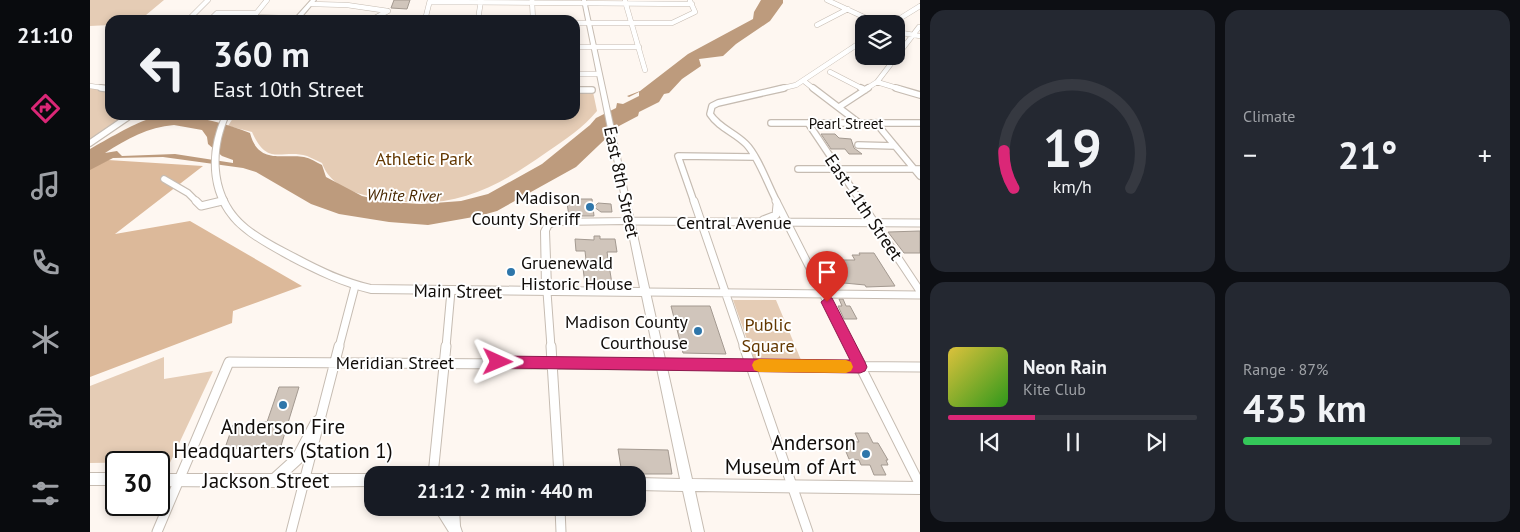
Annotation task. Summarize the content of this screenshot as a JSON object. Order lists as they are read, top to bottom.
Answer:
{
  "streets": {
    "main road": [
      "East 8th Street",
      "Central Avenue",
      "Main Street",
      "Jackson Street"
    ],
    "street": ["Pearl Street", "East 11th Street", "Meridian Street"]
  },
  "crossings": [
    ["Pearl Street", "East 11th Street"],
    ["East 8th Street", "Central Avenue"],
    ["East 8th Street", "Main Street"],
    ["East 8th Street", "Meridian Street"],
    ["East 11th Street", "Central Avenue"],
    ["Meridian Street", "Jackson Street"]
  ],
  "water": ["White River"],
  "parks": ["Athletic Park", "Public Square"],
  "places": [
    "Madison County Sheriff",
    "Gruenewald Historic House",
    "Madison County Courthouse",
    "Anderson Fire Headquarters (Station 1)",
    "Anderson Museum of Art"
  ],
  "page": {
    "tabs": "21:10",
    "tile": [
      "Climate",
      ["Range · 87%", "435 km"]
    ],
    "turn": ["360 m", "East 10th Street"],
    "heat": ["−", "21°", "+"],
    "song": ["Neon Rain", "Kite Club"],
    "limit": "30",
    "trip": "21:12 · 2 min · 440 m",
    "gauge": ["19", "km/h"]
  }
}
